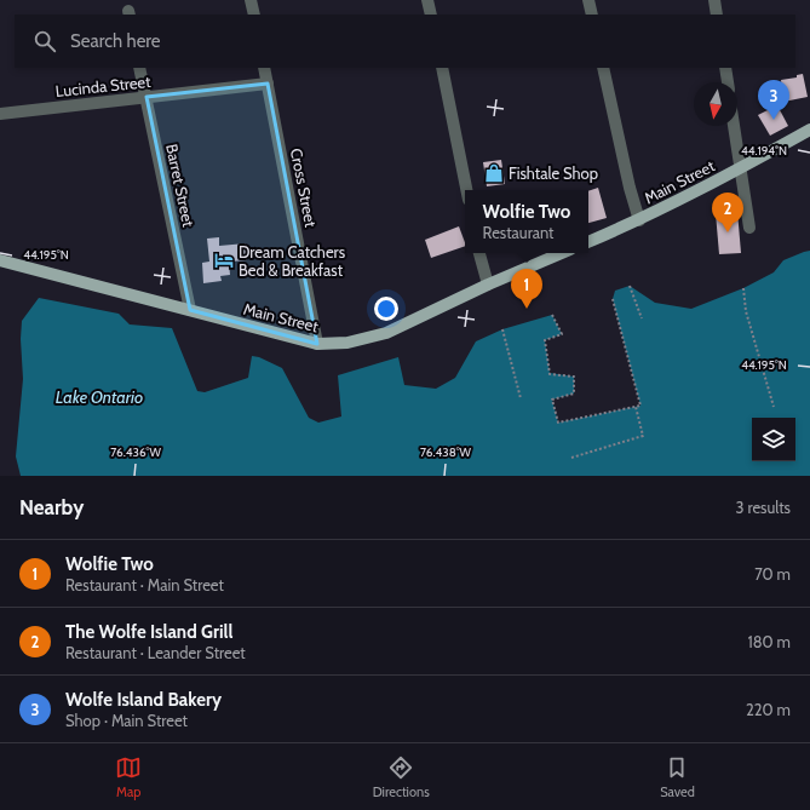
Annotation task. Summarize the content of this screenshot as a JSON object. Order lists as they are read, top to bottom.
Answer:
{
  "streets": {
    "main road": ["Main Street"],
    "street": ["Lucinda Street", "Barret Street", "Cross Street"]
  },
  "crossings": [
    ["Lucinda Street", "Barret Street"],
    ["Lucinda Street", "Cross Street"],
    ["Main Street", "Barret Street"],
    ["Main Street", "Cross Street"]
  ],
  "water": ["Lake Ontario"],
  "places": {
    "shop": ["Fishtale Shop"],
    "hotel": ["Dream Catchers Bed & Breakfast"]
  },
  "north": "bottom",
  "page": {
    "search": "Search here",
    "pins": ["3", "2", "1"],
    "popup": ["Wolfie Two", "Restaurant"],
    "heading": ["Nearby", "3 results"],
    "list": [
      {
        "mark": "1",
        "name": "Wolfie Two",
        "note": "Restaurant · Main Street",
        "value": "70 m"
      },
      {
        "mark": "2",
        "name": "The Wolfe Island Grill",
        "note": "Restaurant · Leander Street",
        "value": "180 m"
      },
      {
        "mark": "3",
        "name": "Wolfe Island Bakery",
        "note": "Shop · Main Street",
        "value": "220 m"
      }
    ],
    "nav": ["Map", "Directions", "Saved"]
  },
  "coordinates": [
    "44.194°N",
    "44.195°N",
    "76.436°W",
    "76.438°W"
  ]
}
